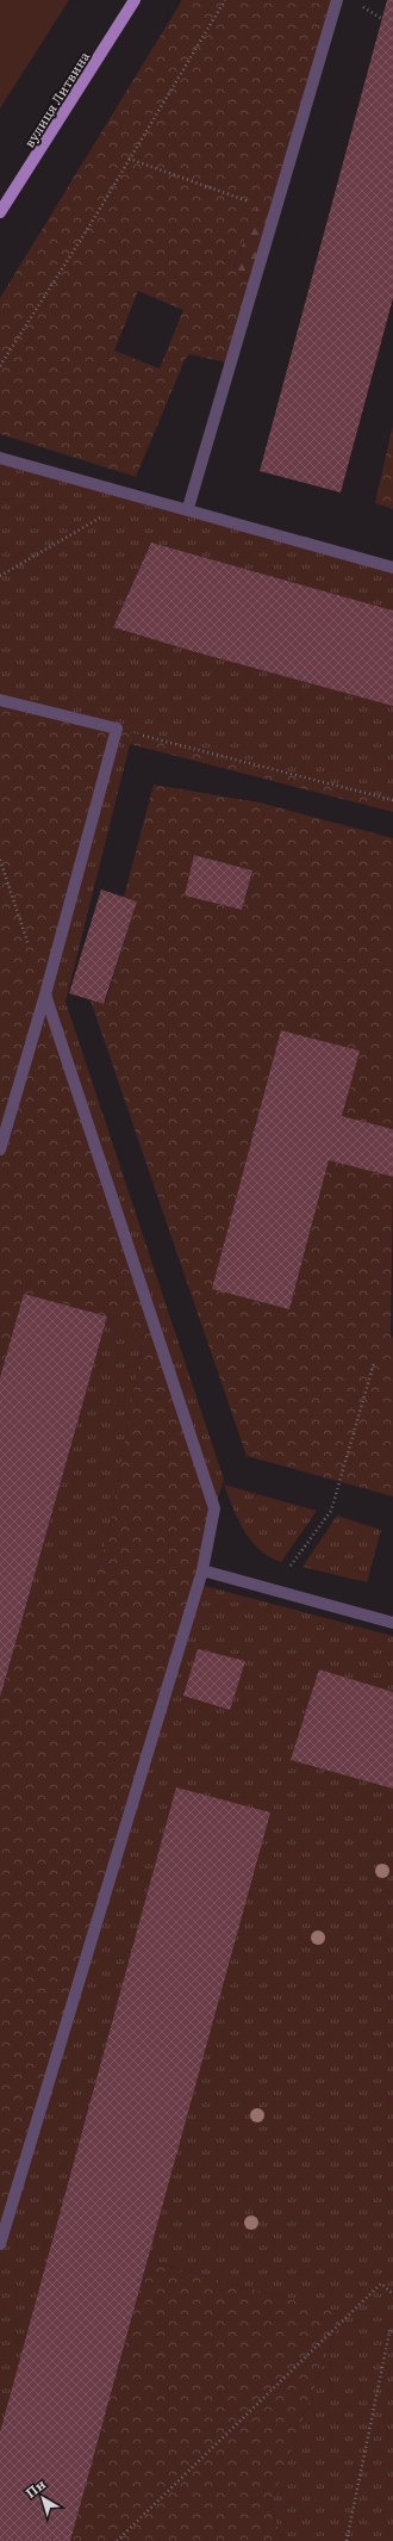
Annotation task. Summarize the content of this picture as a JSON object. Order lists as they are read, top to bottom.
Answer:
{
  "streets": {
    "main road": ["вулиця Литвина"]
  },
  "north": "top left"
}
